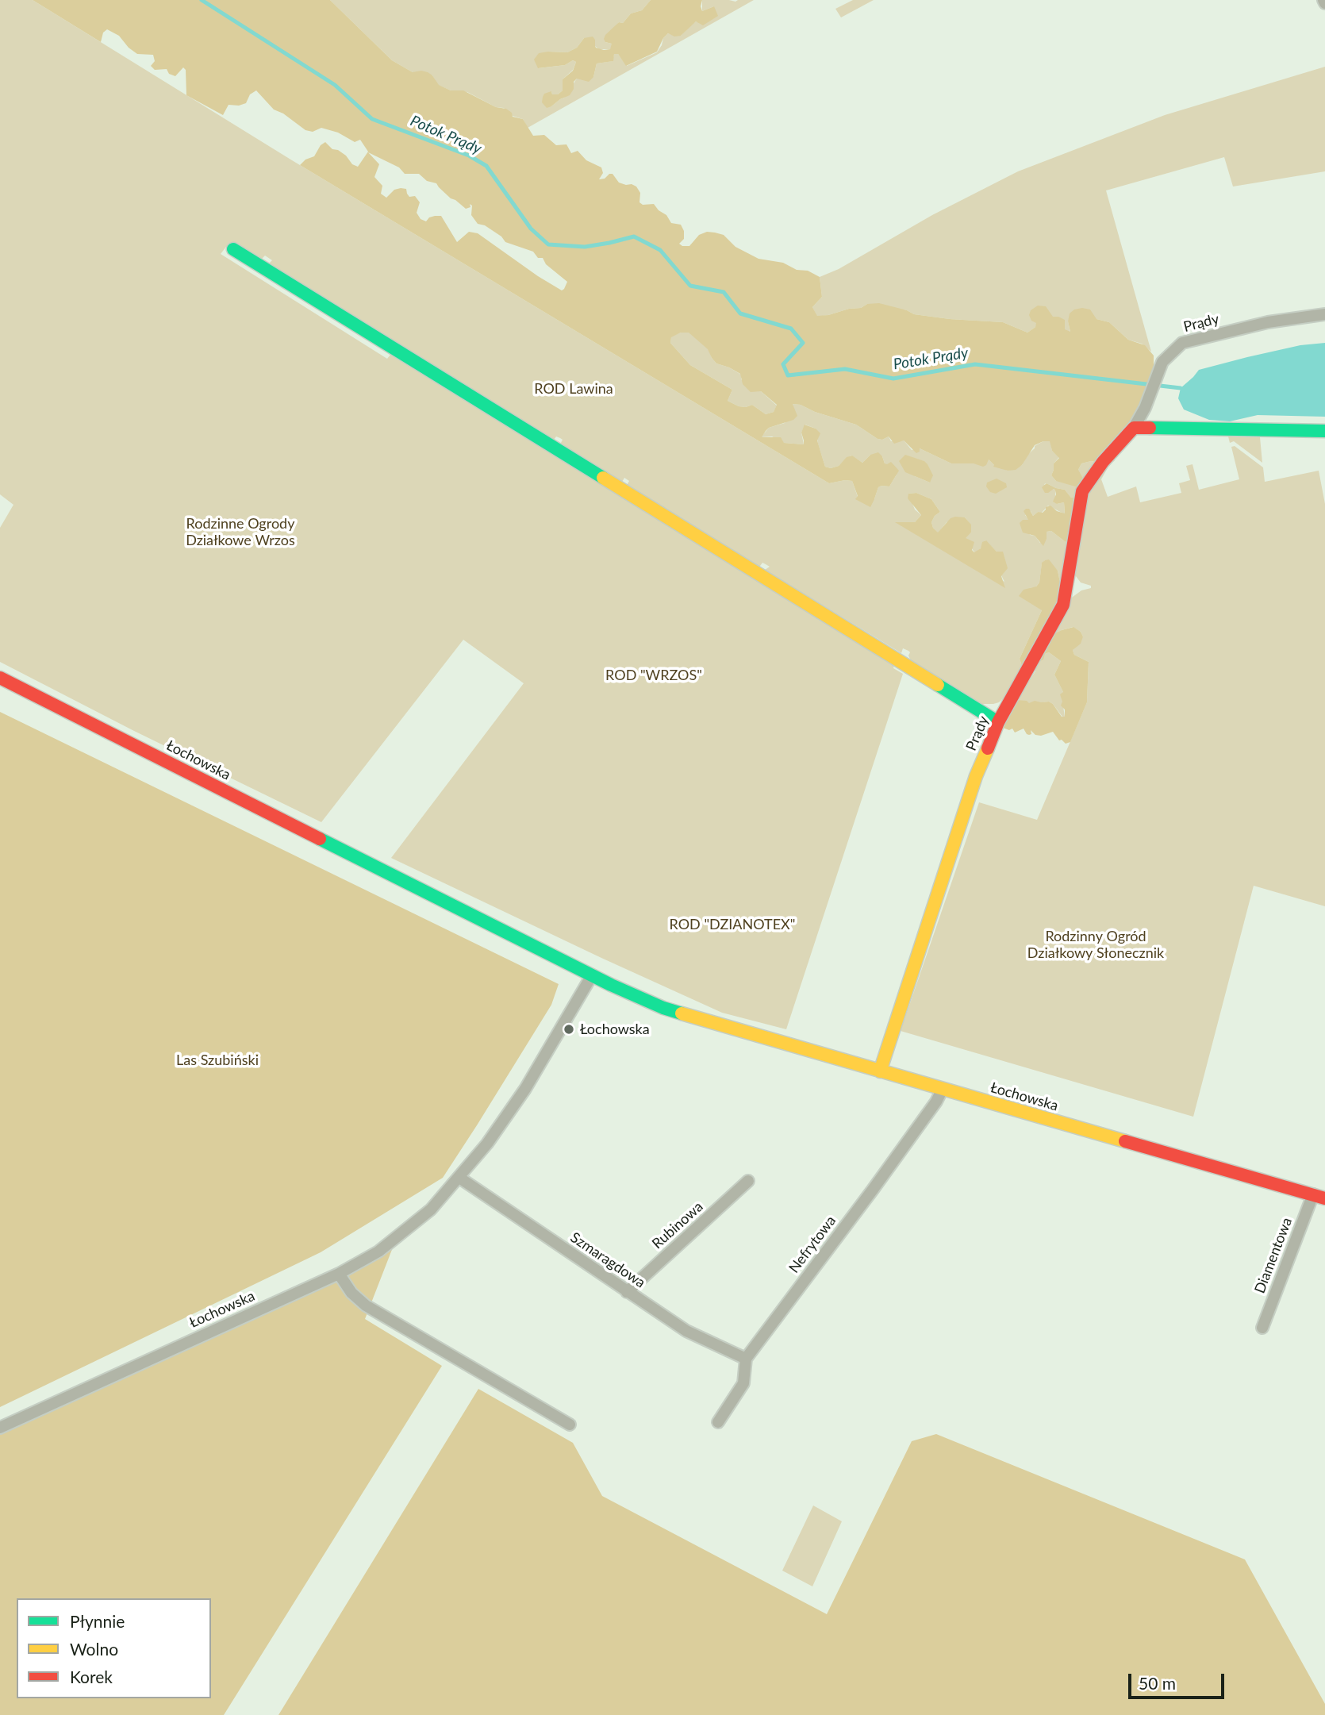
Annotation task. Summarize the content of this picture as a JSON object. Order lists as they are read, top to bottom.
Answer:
{
  "streets": {
    "street": [
      "Prądy",
      "Łochowska",
      "Rubinowa",
      "Nefrytowa",
      "Diamentowa",
      "Szmaragdowa"
    ]
  },
  "crossings": [
    ["Prądy", "Łochowska"],
    ["Łochowska", "Nefrytowa"],
    ["Łochowska", "Diamentowa"],
    ["Łochowska", "Szmaragdowa"],
    ["Rubinowa", "Szmaragdowa"],
    ["Nefrytowa", "Szmaragdowa"]
  ],
  "water": ["Potok Prądy"],
  "parks": [
    "ROD Lawina",
    "Rodzinne Ogrody Działkowe Wrzos",
    "ROD \"WRZOS\"",
    "ROD \"DZIANOTEX\"",
    "Rodzinny Ogród Działkowy Słonecznik",
    "Las Szubiński"
  ],
  "places": ["Łochowska"],
  "legend": ["Płynnie", "Wolno", "Korek"],
  "scale_bar": "50 m"
}
